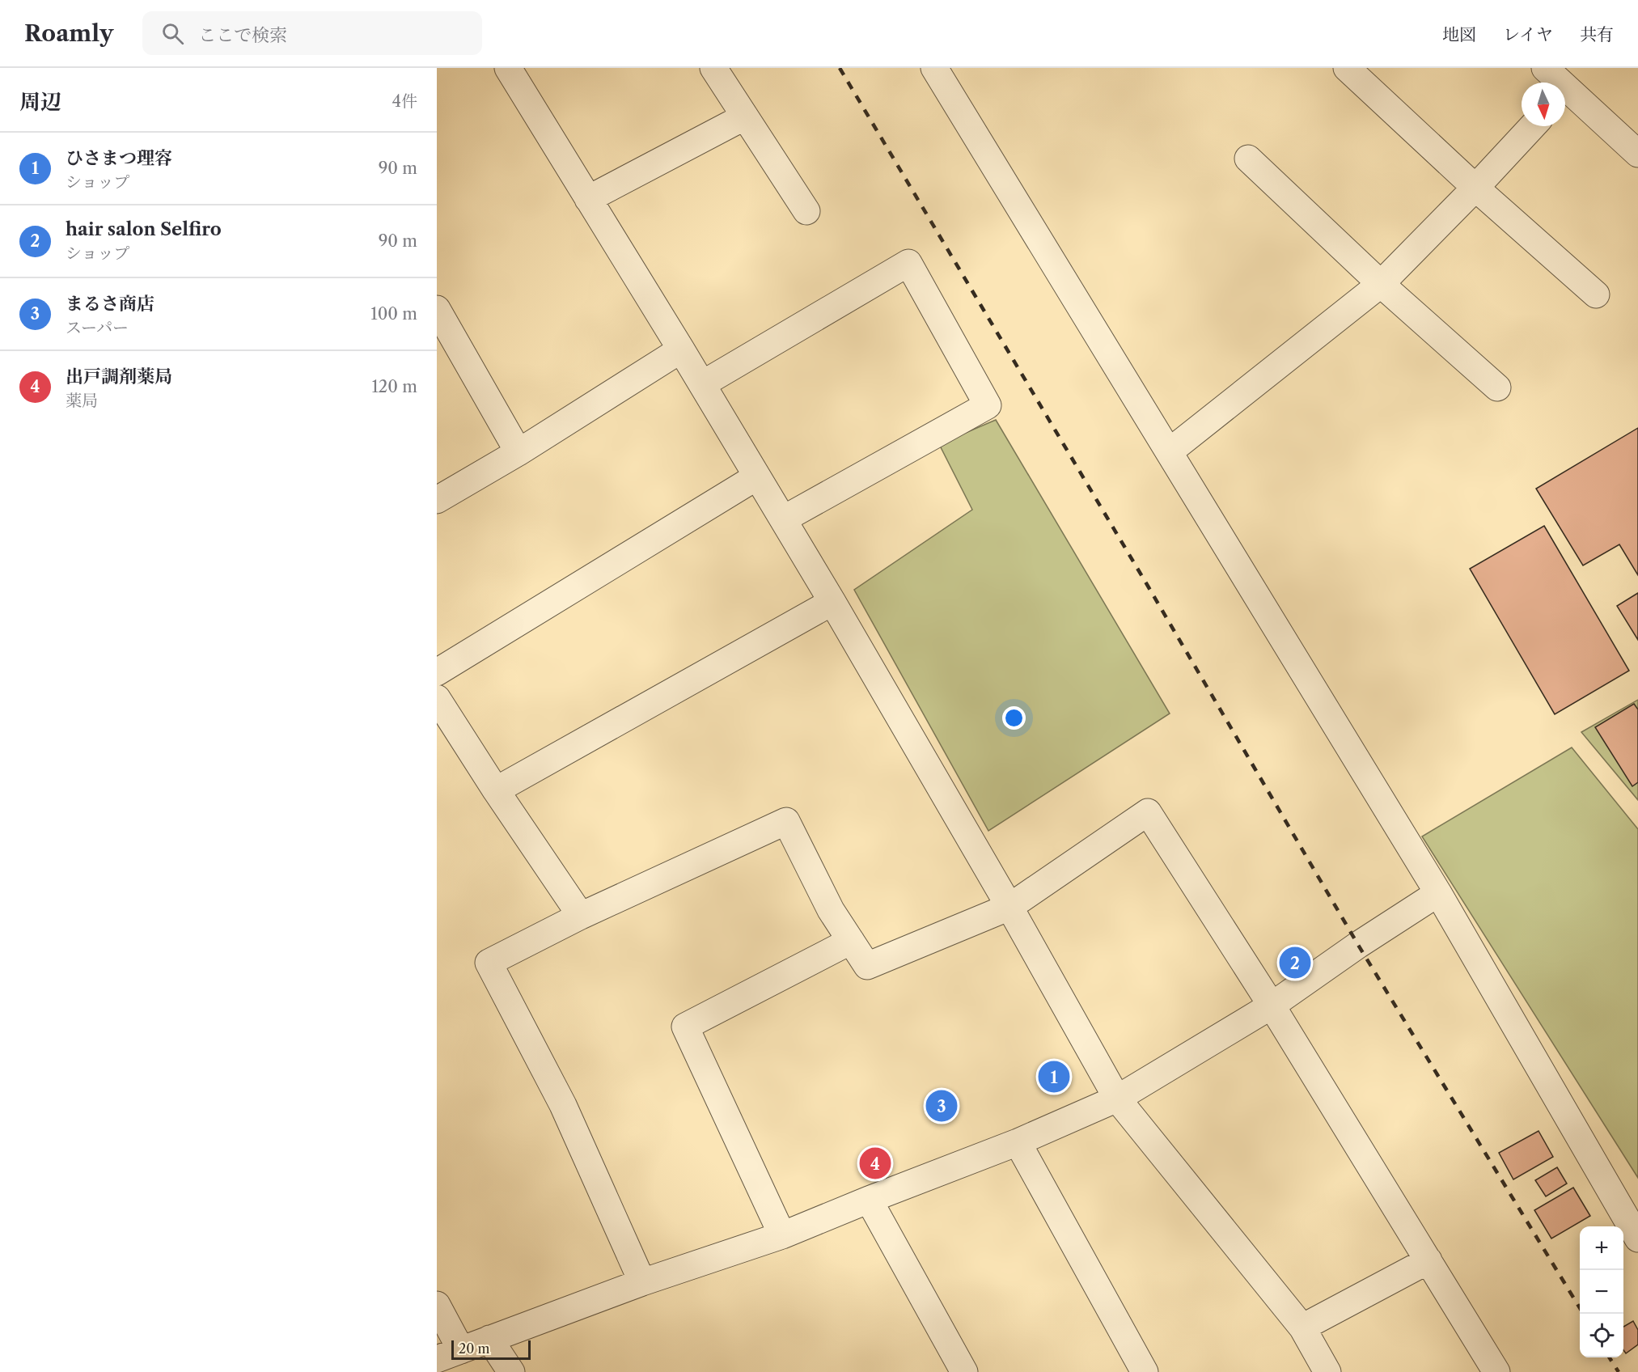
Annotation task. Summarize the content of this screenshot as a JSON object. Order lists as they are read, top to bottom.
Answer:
{
  "scale_bar": "20 m",
  "north": "bottom",
  "page": {
    "header": "Roamly",
    "search": "ここで検索",
    "nav": ["地図", "レイヤ", "共有"],
    "heading": ["周辺", "4件"],
    "list": [
      {
        "mark": "1",
        "name": "ひさまつ理容",
        "note": "ショップ",
        "value": "90 m"
      },
      {
        "mark": "2",
        "name": "hair salon Selfiro",
        "note": "ショップ",
        "value": "90 m"
      },
      {
        "mark": "3",
        "name": "まるさ商店",
        "note": "スーパー",
        "value": "100 m"
      },
      {
        "mark": "4",
        "name": "出戸調剤薬局",
        "note": "薬局",
        "value": "120 m"
      }
    ],
    "pins": [
      "2",
      "1",
      "3",
      "4"
    ],
    "map_buttons": ["+", "−"],
    "scale": "20 m"
  }
}
